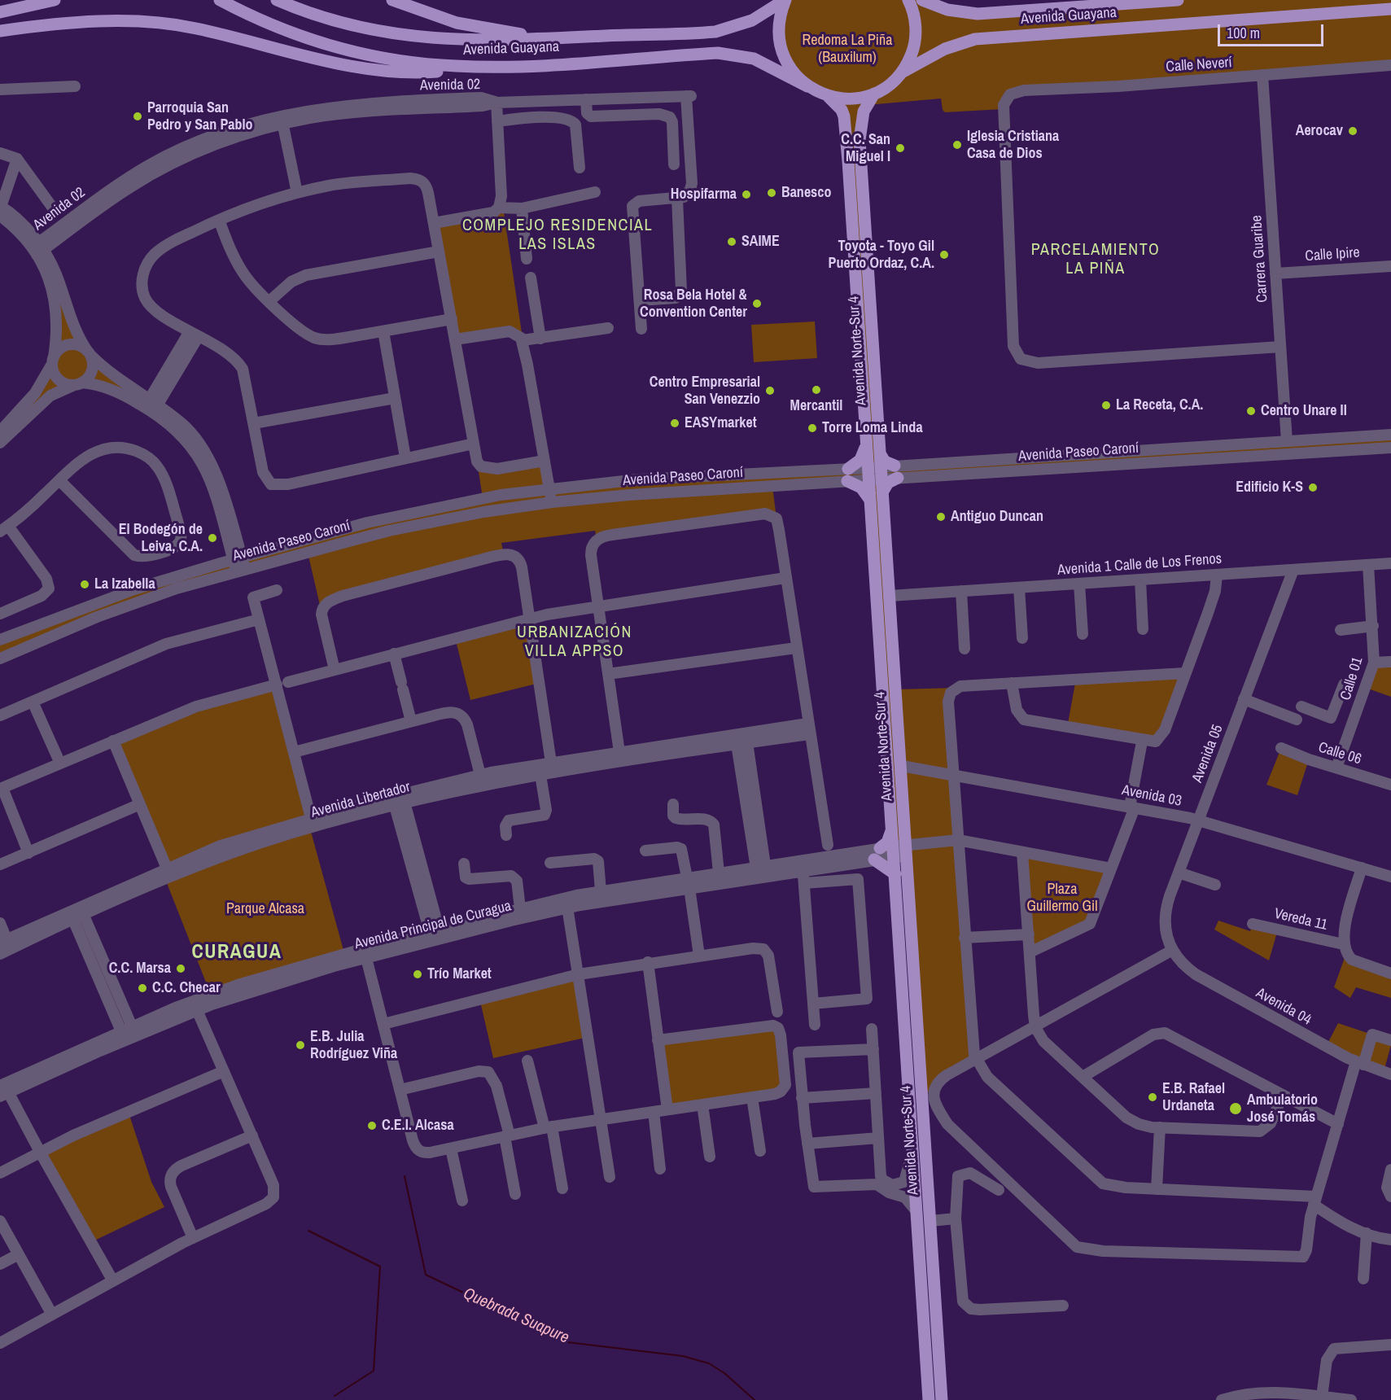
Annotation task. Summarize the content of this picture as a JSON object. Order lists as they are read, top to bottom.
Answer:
{
  "streets": {
    "main road": ["Avenida Guayana", "Avenida Norte-Sur 4"],
    "street": [
      "Calle Neverí",
      "Avenida 02",
      "Calle Ipire",
      "Carrera Guaribe",
      "Avenida Paseo Caroní",
      "Avenida 1 Calle de Los Frenos",
      "Calle 01",
      "Avenida 05",
      "Calle 06",
      "Avenida 03",
      "Avenida Libertador",
      "Vereda 11",
      "Avenida Principal de Curagua",
      "Avenida 04"
    ]
  },
  "crossings": [
    ["Avenida Guayana", "Avenida Norte-Sur 4"],
    ["Calle Neverí", "Carrera Guaribe"],
    ["Calle Ipire", "Carrera Guaribe"],
    ["Carrera Guaribe", "Avenida Paseo Caroní"],
    ["Avenida Norte-Sur 4", "Avenida Paseo Caroní"],
    ["Avenida Norte-Sur 4", "Avenida 1 Calle de Los Frenos"],
    ["Avenida Norte-Sur 4", "Avenida 03"],
    ["Avenida Norte-Sur 4", "Avenida Principal de Curagua"],
    ["Avenida 1 Calle de Los Frenos", "Calle 01"],
    ["Avenida 1 Calle de Los Frenos", "Avenida 05"],
    ["Calle 01", "Calle 06"],
    ["Avenida 05", "Avenida 03"],
    ["Avenida 05", "Avenida 04"]
  ],
  "districts": [
    "COMPLEJO RESIDENCIAL LAS ISLAS",
    "PARCELAMIENTO LA PIÑA",
    "URBANIZACIÓN VILLA APPSO",
    "CURAGUA"
  ],
  "water": ["Quebrada Suapure"],
  "parks": ["Redoma La Piña (Bauxilum)", "Plaza Guillermo Gil", "Parque Alcasa"],
  "places": [
    "Parroquia San Pedro y San Pablo",
    "Aerocav",
    "Iglesia Cristiana Casa de Dios",
    "C.C. San Miguel I",
    "Banesco",
    "Hospifarma",
    "SAIME",
    "Toyota - Toyo Gil Puerto Ordaz, C.A.",
    "Rosa Bela Hotel & Convention Center",
    "Mercantil",
    "Centro Empresarial San Venezzio",
    "La Receta, C.A.",
    "Centro Unare II",
    "EASYmarket",
    "Torre Loma Linda",
    "Edificio K-S",
    "Antiguo Duncan",
    "El Bodegón de Leiva, C.A.",
    "La Izabella",
    "C.C. Marsa",
    "Trío Market",
    "C.C. Checar",
    "E.B. Julia Rodríguez Viña",
    "E.B. Rafael Urdaneta",
    "Ambulatorio José Tomás",
    "C.E.I. Alcasa"
  ],
  "scale_bar": "100 m"
}
